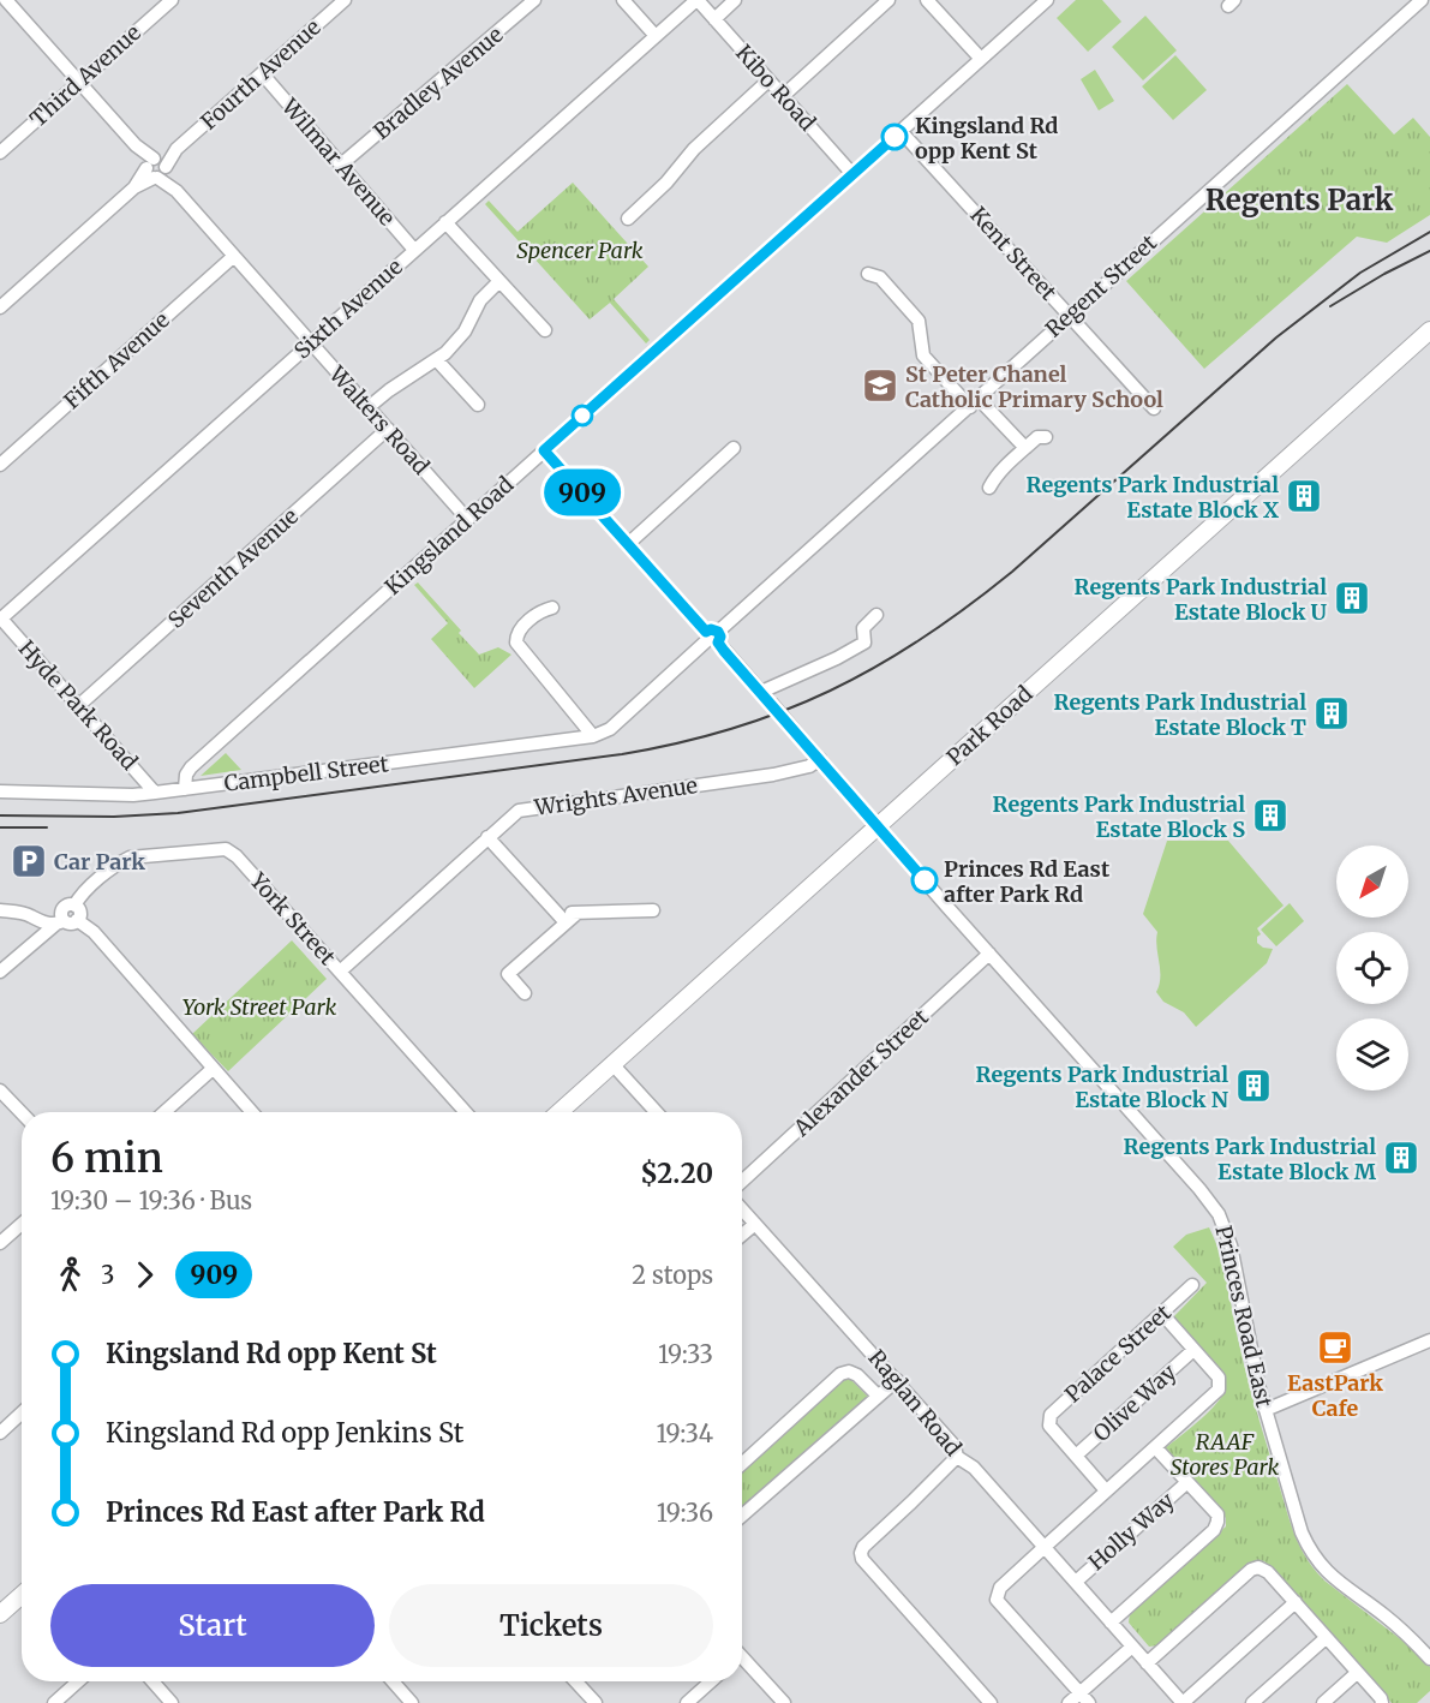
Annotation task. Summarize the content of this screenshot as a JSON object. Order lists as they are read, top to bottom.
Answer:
{
  "streets": {
    "main road": ["Park Road"],
    "street": [
      "Fourth Avenue",
      "Third Avenue",
      "Bradley Avenue",
      "Kibo Road",
      "Wilmar Avenue",
      "Kent Street",
      "Regent Street",
      "Sixth Avenue",
      "Fifth Avenue",
      "Walters Road",
      "Kingsland Road",
      "Seventh Avenue",
      "Hyde Park Road",
      "Campbell Street",
      "Wrights Avenue",
      "York Street",
      "Alexander Street",
      "Princes Road East",
      "Palace Street",
      "Raglan Road",
      "Olive Way",
      "Holly Way"
    ]
  },
  "crossings": [
    ["Fourth Avenue", "Wilmar Avenue"],
    ["Fourth Avenue", "Walters Road"],
    ["Third Avenue", "Walters Road"],
    ["Bradley Avenue", "Wilmar Avenue"],
    ["Kibo Road", "Sixth Avenue"],
    ["Kibo Road", "Kingsland Road"],
    ["Wilmar Avenue", "Sixth Avenue"],
    ["Kent Street", "Regent Street"],
    ["Kent Street", "Kingsland Road"],
    ["Regent Street", "Campbell Street"],
    ["Regent Street", "Princes Road East"],
    ["Sixth Avenue", "Walters Road"],
    ["Sixth Avenue", "Hyde Park Road"],
    ["Fifth Avenue", "Walters Road"],
    ["Walters Road", "Kingsland Road"],
    ["Walters Road", "Seventh Avenue"],
    ["Kingsland Road", "Campbell Street"],
    ["Kingsland Road", "Princes Road East"],
    ["Seventh Avenue", "Hyde Park Road"],
    ["Hyde Park Road", "Campbell Street"],
    ["Park Road", "Princes Road East"],
    ["Wrights Avenue", "York Street"],
    ["Wrights Avenue", "Princes Road East"],
    ["Alexander Street", "Princes Road East"],
    ["Palace Street", "Olive Way"],
    ["Raglan Road", "Holly Way"]
  ],
  "districts": ["Regents Park"],
  "parks": ["Spencer Park", "York Street Park", "RAAF Stores Park"],
  "places": {
    "other": ["Kingsland Rd opp Kent St", "Princes Rd East after Park Rd"],
    "school or university": ["St Peter Chanel Catholic Primary School"],
    "building": [
      "Regents Park Industrial Estate Block X",
      "Regents Park Industrial Estate Block U",
      "Regents Park Industrial Estate Block T",
      "Regents Park Industrial Estate Block S",
      "Regents Park Industrial Estate Block N",
      "Regents Park Industrial Estate Block M"
    ],
    "parking": ["Car Park"],
    "cafe": ["EastPark Cafe"]
  },
  "lines": ["bus line 909"],
  "north": "bottom left",
  "page": {
    "on_map": "909",
    "heading": ["6 min", "19:30 – 19:36 · Bus", "$2.20"],
    "legs": ["3", "909", "2 stops"],
    "list": [
      {
        "name": "Kingsland Rd opp Kent St",
        "value": "19:33"
      },
      {
        "name": "Kingsland Rd opp Jenkins St",
        "value": "19:34"
      },
      {
        "name": "Princes Rd East after Park Rd",
        "value": "19:36"
      }
    ],
    "buttons": ["Start", "Tickets"]
  }
}
